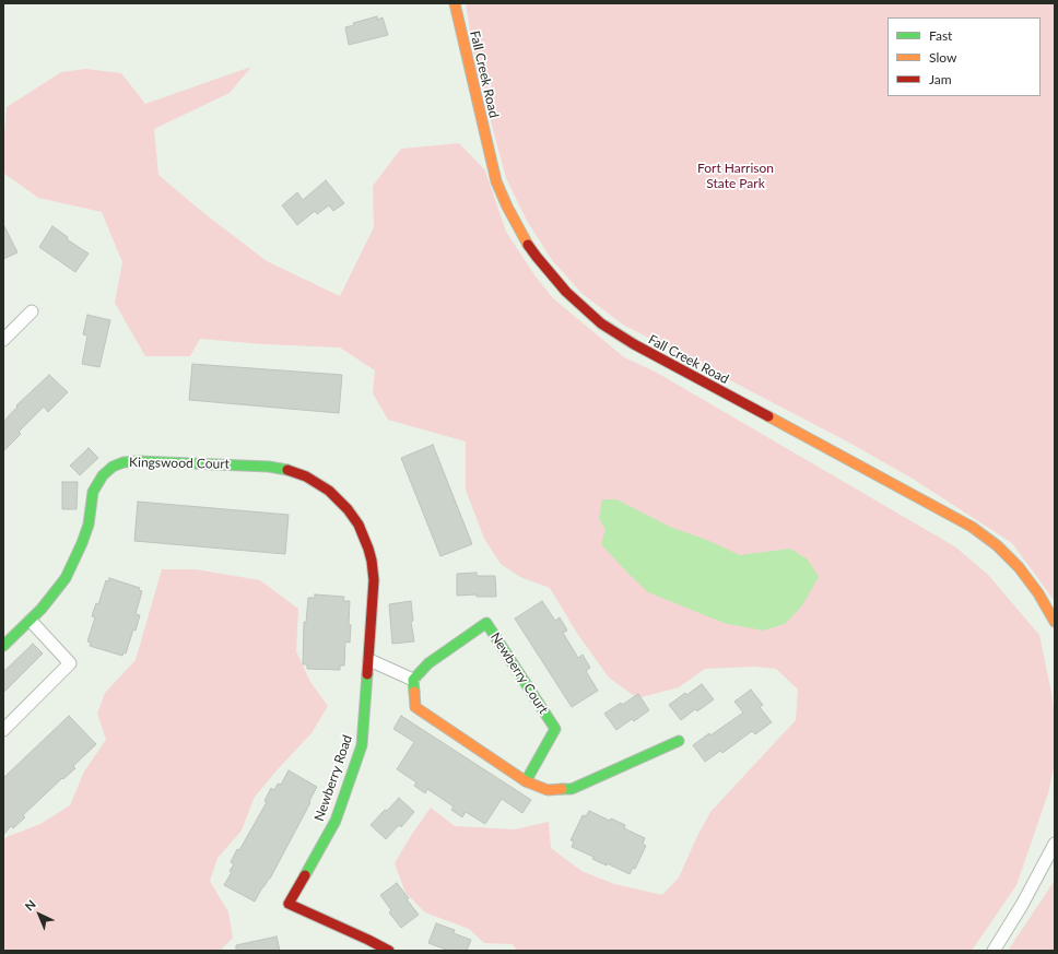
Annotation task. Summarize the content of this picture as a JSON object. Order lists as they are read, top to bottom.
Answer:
{
  "streets": {
    "street": [
      "Fall Creek Road",
      "Kingswood Court",
      "Newberry Court",
      "Newberry Road"
    ]
  },
  "crossings": [
    ["Kingswood Court", "Newberry Road"]
  ],
  "parks": ["Fort Harrison State Park"],
  "legend": ["Fast", "Slow", "Jam"],
  "north": "top left"
}
